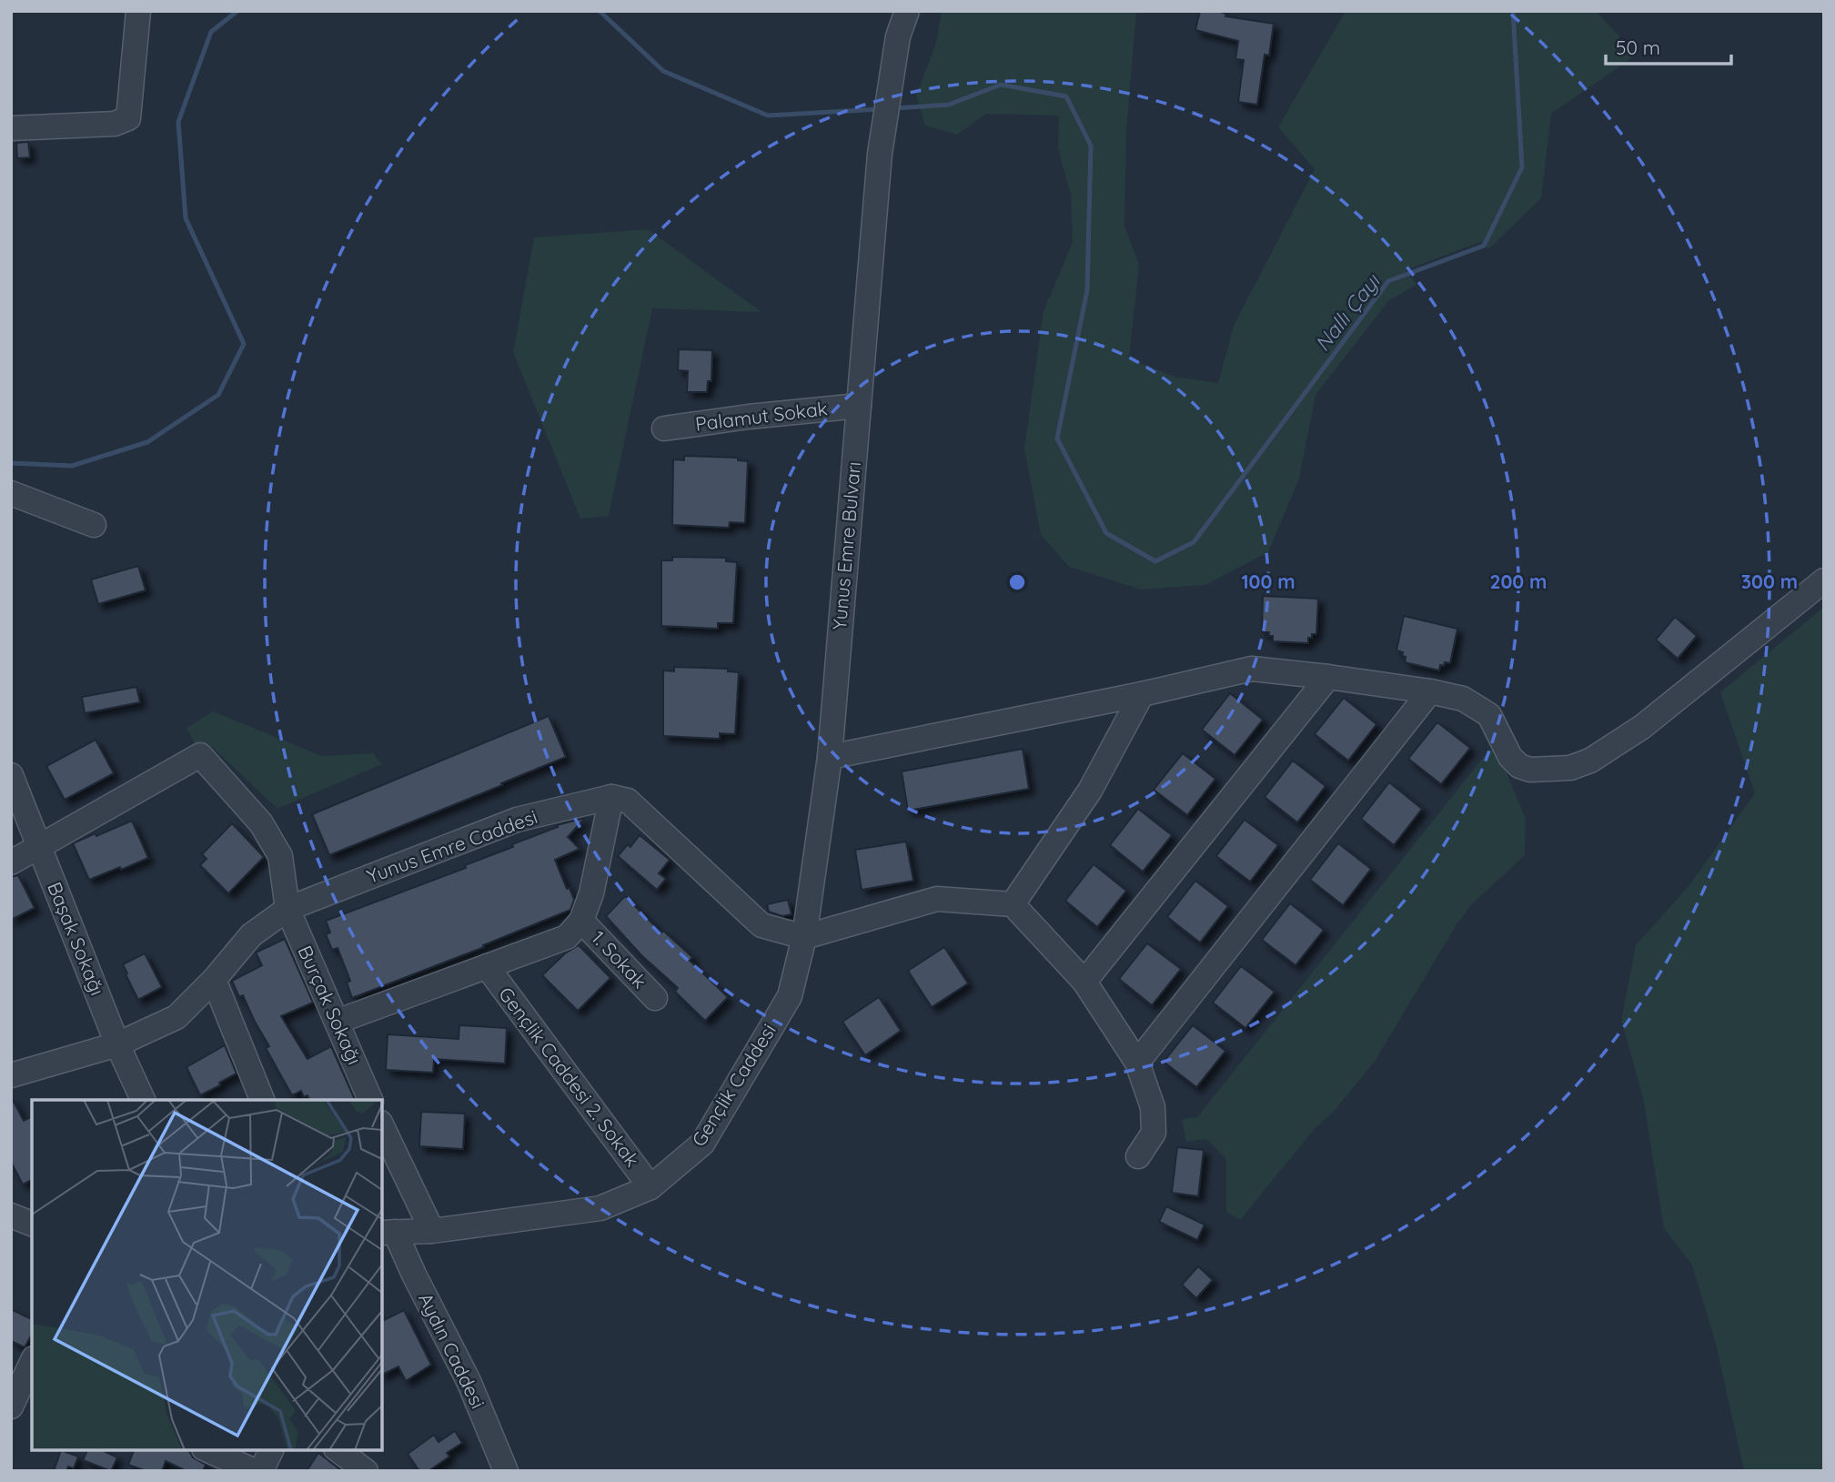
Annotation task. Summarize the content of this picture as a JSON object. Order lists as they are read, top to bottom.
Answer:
{
  "streets": {
    "street": [
      "Palamut Sokak",
      "Yunus Emre Bulvarı",
      "Yunus Emre Caddesi",
      "Başak Sokağı",
      "1. Sokak",
      "Burçak Sokağı",
      "Gençlik Caddesi 2. Sokak",
      "Gençlik Caddesi",
      "Aydın Caddesi"
    ]
  },
  "crossings": [
    ["Palamut Sokak", "Yunus Emre Bulvarı"],
    ["Yunus Emre Bulvarı", "Gençlik Caddesi"],
    ["Yunus Emre Caddesi", "Başak Sokağı"],
    ["Yunus Emre Caddesi", "Burçak Sokağı"],
    ["Başak Sokağı", "Burçak Sokağı"],
    ["Gençlik Caddesi 2. Sokak", "Gençlik Caddesi"],
    ["Gençlik Caddesi", "Aydın Caddesi"]
  ],
  "water": ["Nallı Çayı"],
  "scale_bar": "50 m",
  "rings": ["100 m", "200 m", "300 m"]
}
